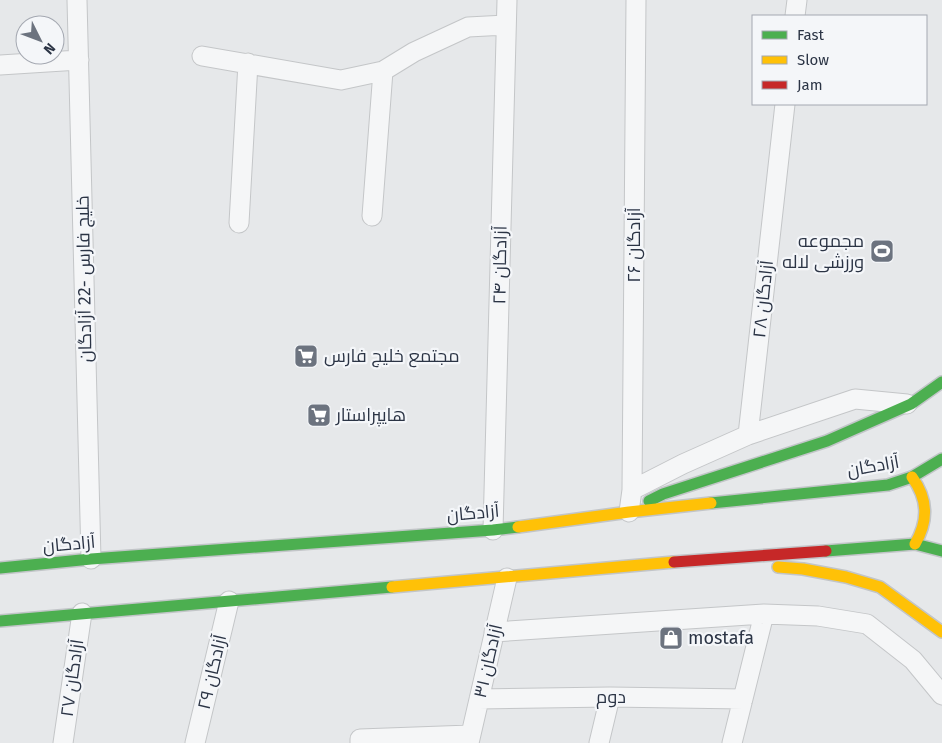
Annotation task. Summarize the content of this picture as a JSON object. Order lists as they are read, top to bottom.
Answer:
{
  "streets": {
    "main road": ["آزادگان"],
    "street": [
      "۲۶ آزادگان",
      "۲۴ آزادگان",
      "خلیج فارس -22 آزادگان",
      "۲۸ آزادگان",
      "۳۱ آزادگان",
      "۲۹ آزادگان",
      "۲۷ آزادگان",
      "دوم"
    ]
  },
  "crossings": [
    ["۲۶ آزادگان", "آزادگان"],
    ["۲۴ آزادگان", "آزادگان"],
    ["خلیج فارس -22 آزادگان", "آزادگان"],
    ["۳۱ آزادگان", "دوم"]
  ],
  "places": {
    "sports": ["مجموعه ورزشی لاله"],
    "supermarket": ["مجتمع خلیج فارس", "هایپراستار"],
    "shop": ["mostafa"]
  },
  "legend": ["Fast", "Slow", "Jam"],
  "north": "bottom right"
}
